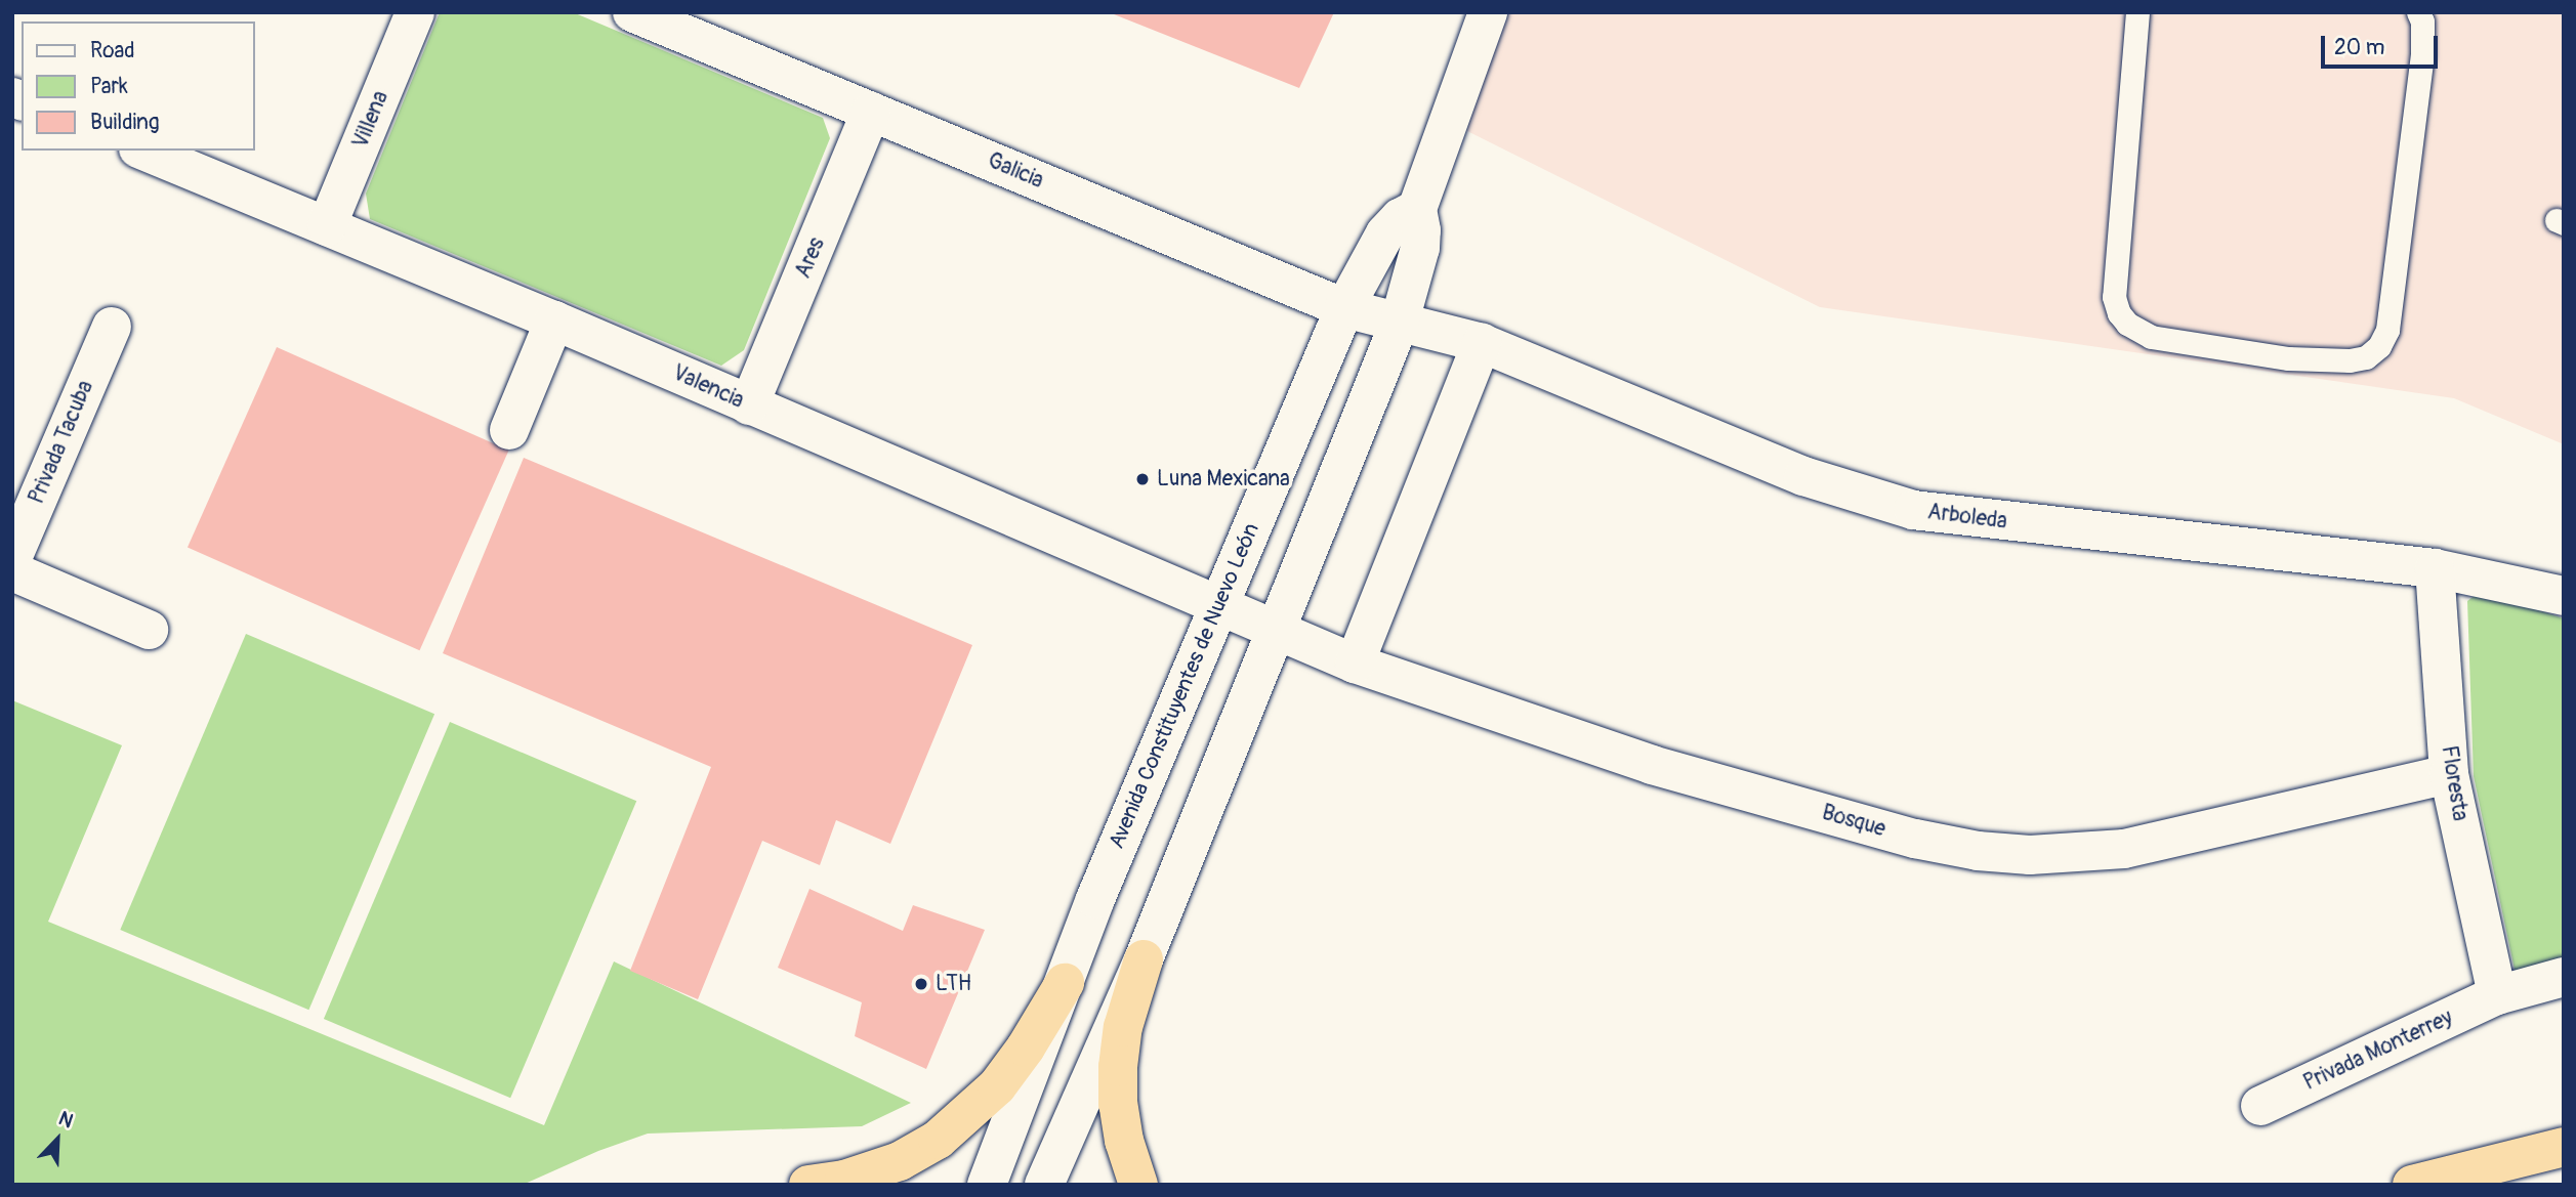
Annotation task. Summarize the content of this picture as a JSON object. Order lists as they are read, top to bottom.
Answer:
{
  "streets": {
    "street": [
      "Villena",
      "Galicia",
      "Ares",
      "Valencia",
      "Privada Tacuba",
      "Arboleda",
      "Avenida Constituyentes de Nuevo León",
      "Floresta",
      "Bosque",
      "Privada Monterrey"
    ]
  },
  "crossings": [
    ["Villena", "Valencia"],
    ["Galicia", "Ares"],
    ["Galicia", "Arboleda"],
    ["Galicia", "Avenida Constituyentes de Nuevo León"],
    ["Ares", "Valencia"],
    ["Valencia", "Avenida Constituyentes de Nuevo León"],
    ["Valencia", "Bosque"],
    ["Arboleda", "Floresta"],
    ["Floresta", "Bosque"],
    ["Floresta", "Privada Monterrey"]
  ],
  "places": ["Luna Mexicana", "LTH"],
  "legend": ["Road", "Park", "Building"],
  "scale_bar": "20 m",
  "north": "top right"
}
